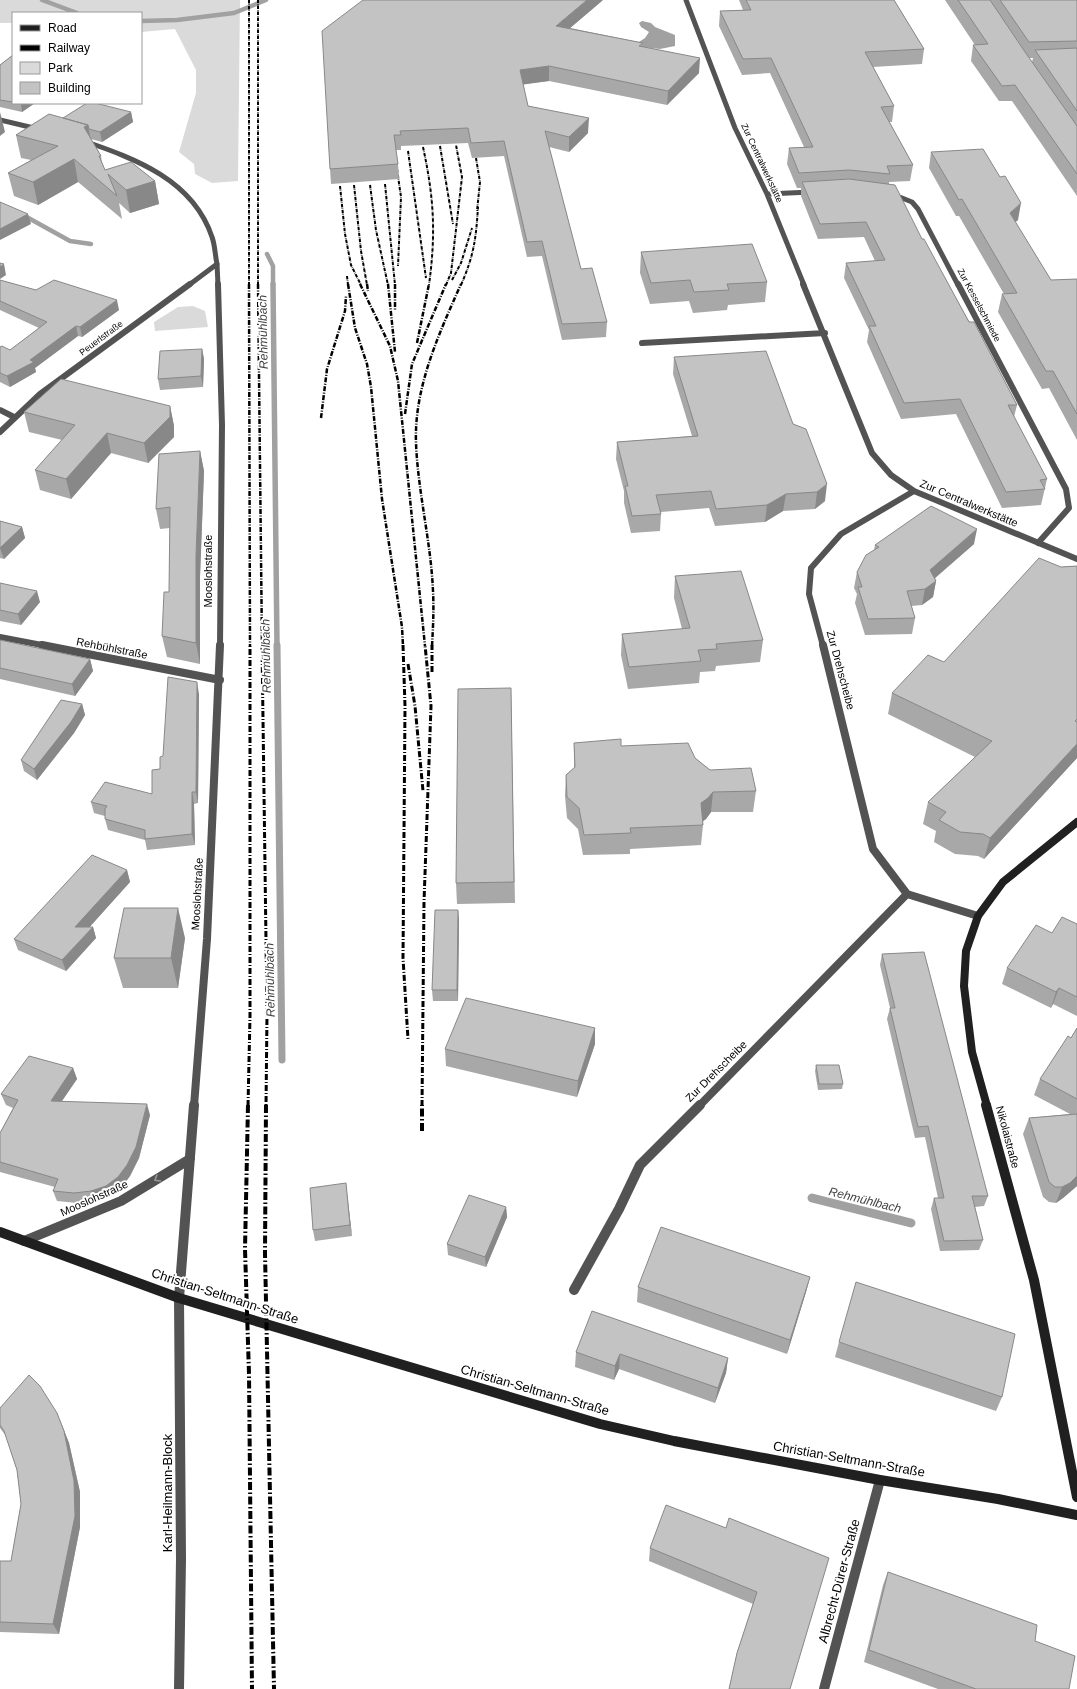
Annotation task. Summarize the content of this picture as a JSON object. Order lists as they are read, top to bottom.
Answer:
{
  "streets": {
    "main road": ["Nikolaistraße", "Christian-Seltmann-Straße"],
    "street": [
      "Zur Centralwerkstätte",
      "Zur Kesselschmiede",
      "Peuerlstraße",
      "Mooslohstraße",
      "Rehbühlstraße",
      "Zur Drehscheibe",
      "Karl-Heilmann-Block",
      "Albrecht-Dürer-Straße"
    ]
  },
  "crossings": [
    ["Zur Centralwerkstätte", "Zur Kesselschmiede"],
    ["Zur Centralwerkstätte", "Zur Drehscheibe"],
    ["Peuerlstraße", "Mooslohstraße"],
    ["Mooslohstraße", "Rehbühlstraße"],
    ["Mooslohstraße", "Christian-Seltmann-Straße"],
    ["Mooslohstraße", "Karl-Heilmann-Block"],
    ["Christian-Seltmann-Straße", "Karl-Heilmann-Block"],
    ["Christian-Seltmann-Straße", "Albrecht-Dürer-Straße"]
  ],
  "water": ["Rehmühlbach"],
  "legend": [
    "Road",
    "Railway",
    "Park",
    "Building"
  ]
}
